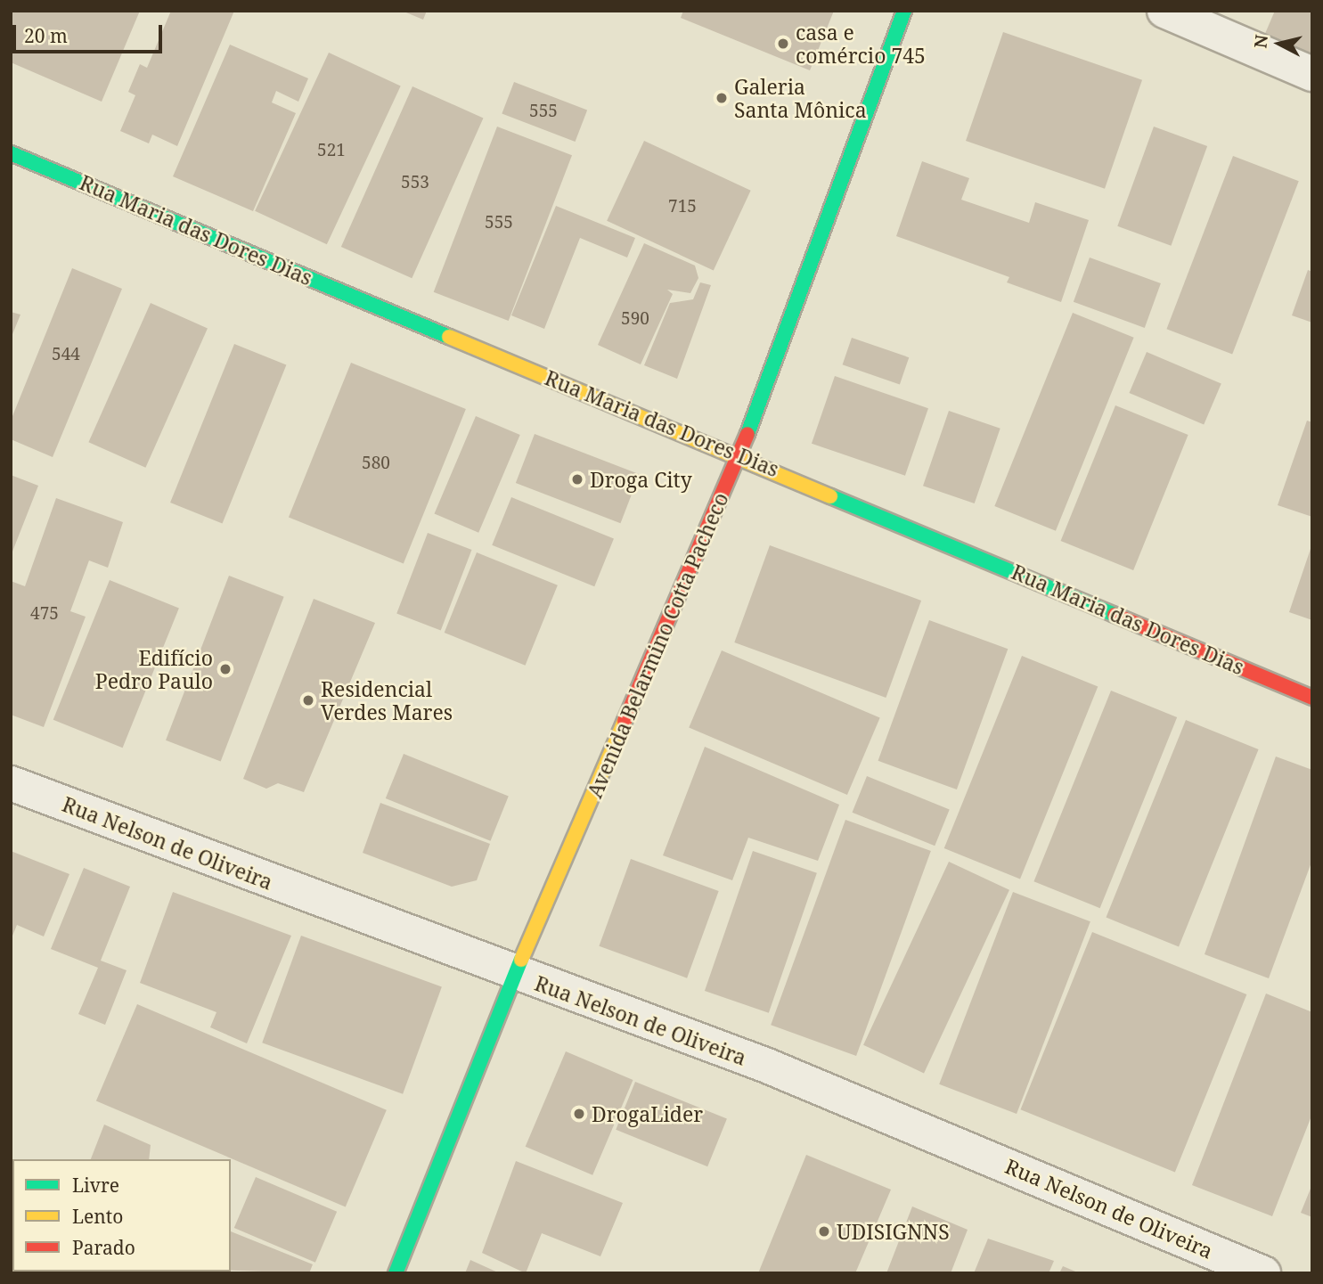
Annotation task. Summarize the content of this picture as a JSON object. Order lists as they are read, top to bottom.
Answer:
{
  "streets": {
    "street": ["Rua Maria das Dores Dias", "Avenida Belarmino Cotta Pacheco", "Rua Nelson de Oliveira"]
  },
  "crossings": [
    ["Rua Maria das Dores Dias", "Avenida Belarmino Cotta Pacheco"],
    ["Avenida Belarmino Cotta Pacheco", "Rua Nelson de Oliveira"]
  ],
  "places": [
    "casa e comércio 745",
    "Galeria Santa Mônica",
    "Droga City",
    "Edifício Pedro Paulo",
    "Residencial Verdes Mares",
    "DrogaLider",
    "UDISIGNNS"
  ],
  "house_numbers": [
    "555",
    "521",
    "553",
    "715",
    "555",
    "590",
    "544",
    "580",
    "475"
  ],
  "legend": ["Livre", "Lento", "Parado"],
  "scale_bar": "20 m",
  "north": "left"
}
